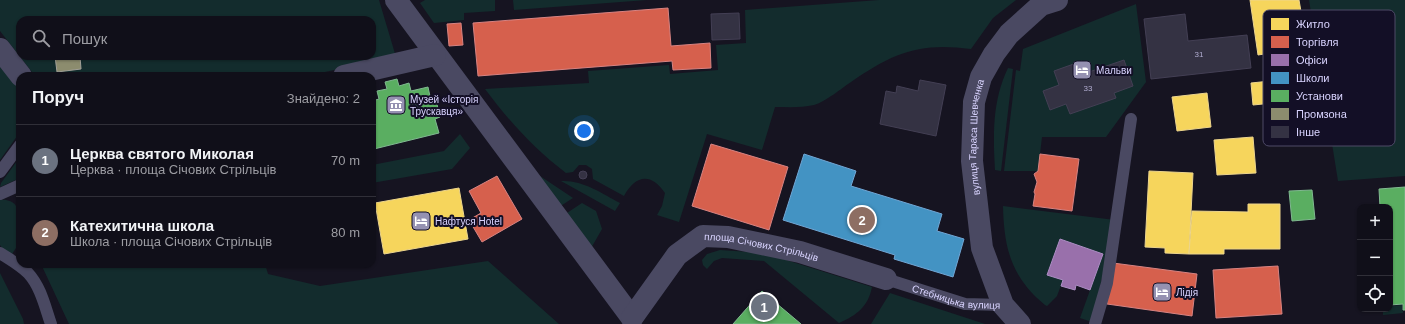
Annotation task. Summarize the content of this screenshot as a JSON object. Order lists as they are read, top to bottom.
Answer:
{
  "streets": {
    "street": ["вулиця Тараса Шевченка", "площа Січових Стрільців", "Стебницька вулиця"]
  },
  "crossings": [
    ["вулиця Тараса Шевченка", "Стебницька вулиця"],
    ["площа Січових Стрільців", "Стебницька вулиця"]
  ],
  "places": {
    "hotel": ["Мальви", "Нафтуся Hotel", "Лідія"],
    "museum": ["Музей «Історія Трускавця»"]
  },
  "house_numbers": ["31", "33"],
  "legend": [
    "Житло",
    "Торгівля",
    "Офіси",
    "Школи",
    "Установи",
    "Промзона",
    "Інше"
  ],
  "page": {
    "search": "Пошук",
    "heading": ["Поруч", "Знайдено: 2"],
    "list": [
      {
        "mark": "1",
        "name": "Церква святого Миколая",
        "note": "Церква · площа Січових Стрільців",
        "value": "70 m"
      },
      {
        "mark": "2",
        "name": "Катехитична школа",
        "note": "Школа · площа Січових Стрільців",
        "value": "80 m"
      }
    ],
    "map_buttons": ["+", "−"],
    "pins": ["2", "1"]
  }
}
